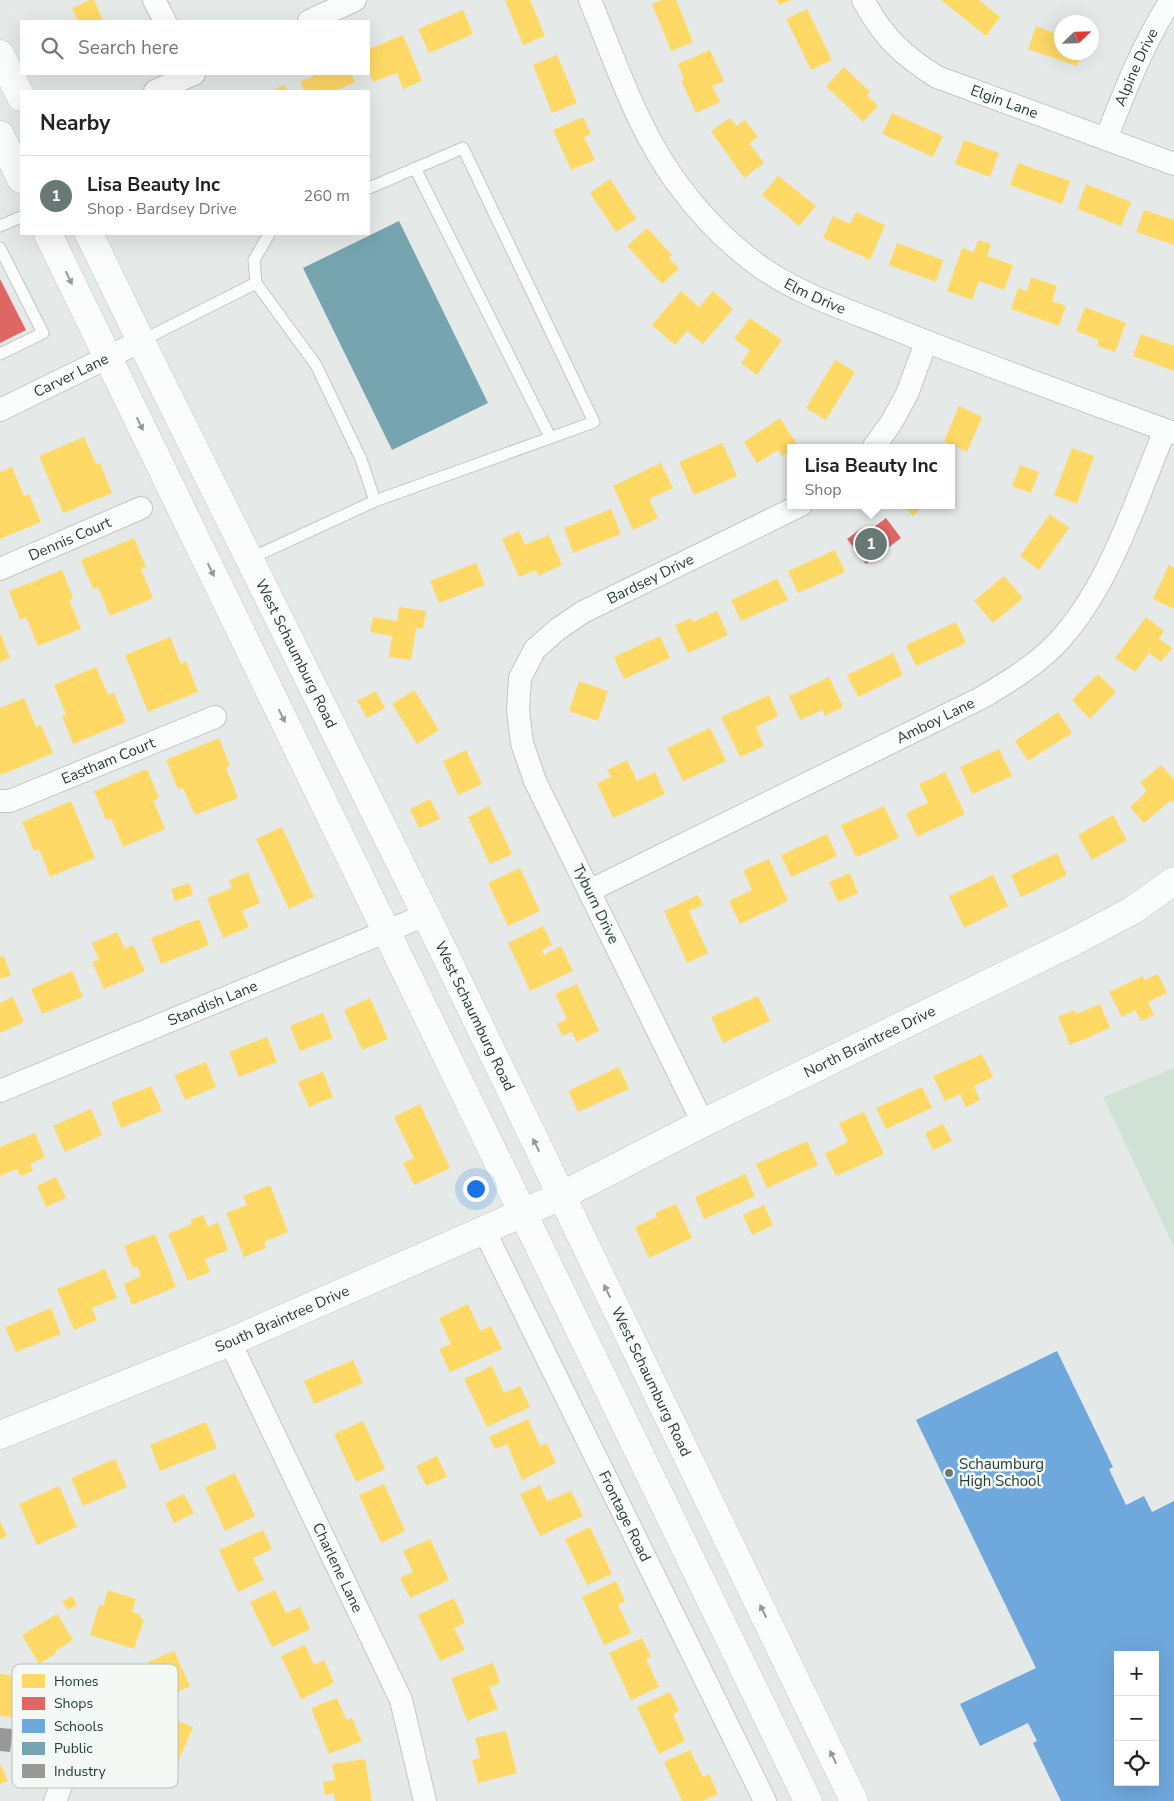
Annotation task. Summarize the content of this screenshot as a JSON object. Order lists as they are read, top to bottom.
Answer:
{
  "streets": {
    "main road": ["West Schaumburg Road", "North Braintree Drive", "South Braintree Drive"],
    "street": [
      "Alpine Drive",
      "Elgin Lane",
      "Elm Drive",
      "Carver Lane",
      "Dennis Court",
      "Bardsey Drive",
      "Amboy Lane",
      "Eastham Court",
      "Tyburn Drive",
      "Standish Lane",
      "Frontage Road",
      "Charlene Lane"
    ]
  },
  "crossings": [
    ["Alpine Drive", "Elgin Lane"],
    ["Elm Drive", "Amboy Lane"],
    ["Carver Lane", "West Schaumburg Road"],
    ["Bardsey Drive", "Tyburn Drive"],
    ["West Schaumburg Road", "Standish Lane"],
    ["West Schaumburg Road", "North Braintree Drive"],
    ["West Schaumburg Road", "South Braintree Drive"],
    ["Amboy Lane", "Tyburn Drive"],
    ["Tyburn Drive", "North Braintree Drive"],
    ["North Braintree Drive", "South Braintree Drive"],
    ["South Braintree Drive", "Frontage Road"],
    ["South Braintree Drive", "Charlene Lane"]
  ],
  "places": ["Schaumburg High School"],
  "legend": [
    "Homes",
    "Shops",
    "Schools",
    "Public",
    "Industry"
  ],
  "north": "top right",
  "page": {
    "search": "Search here",
    "heading": "Nearby",
    "list": [
      {
        "mark": "1",
        "name": "Lisa Beauty Inc",
        "note": "Shop · Bardsey Drive",
        "value": "260 m"
      }
    ],
    "popup": ["Lisa Beauty Inc", "Shop"],
    "pins": "1",
    "map_buttons": ["+", "−"]
  }
}
